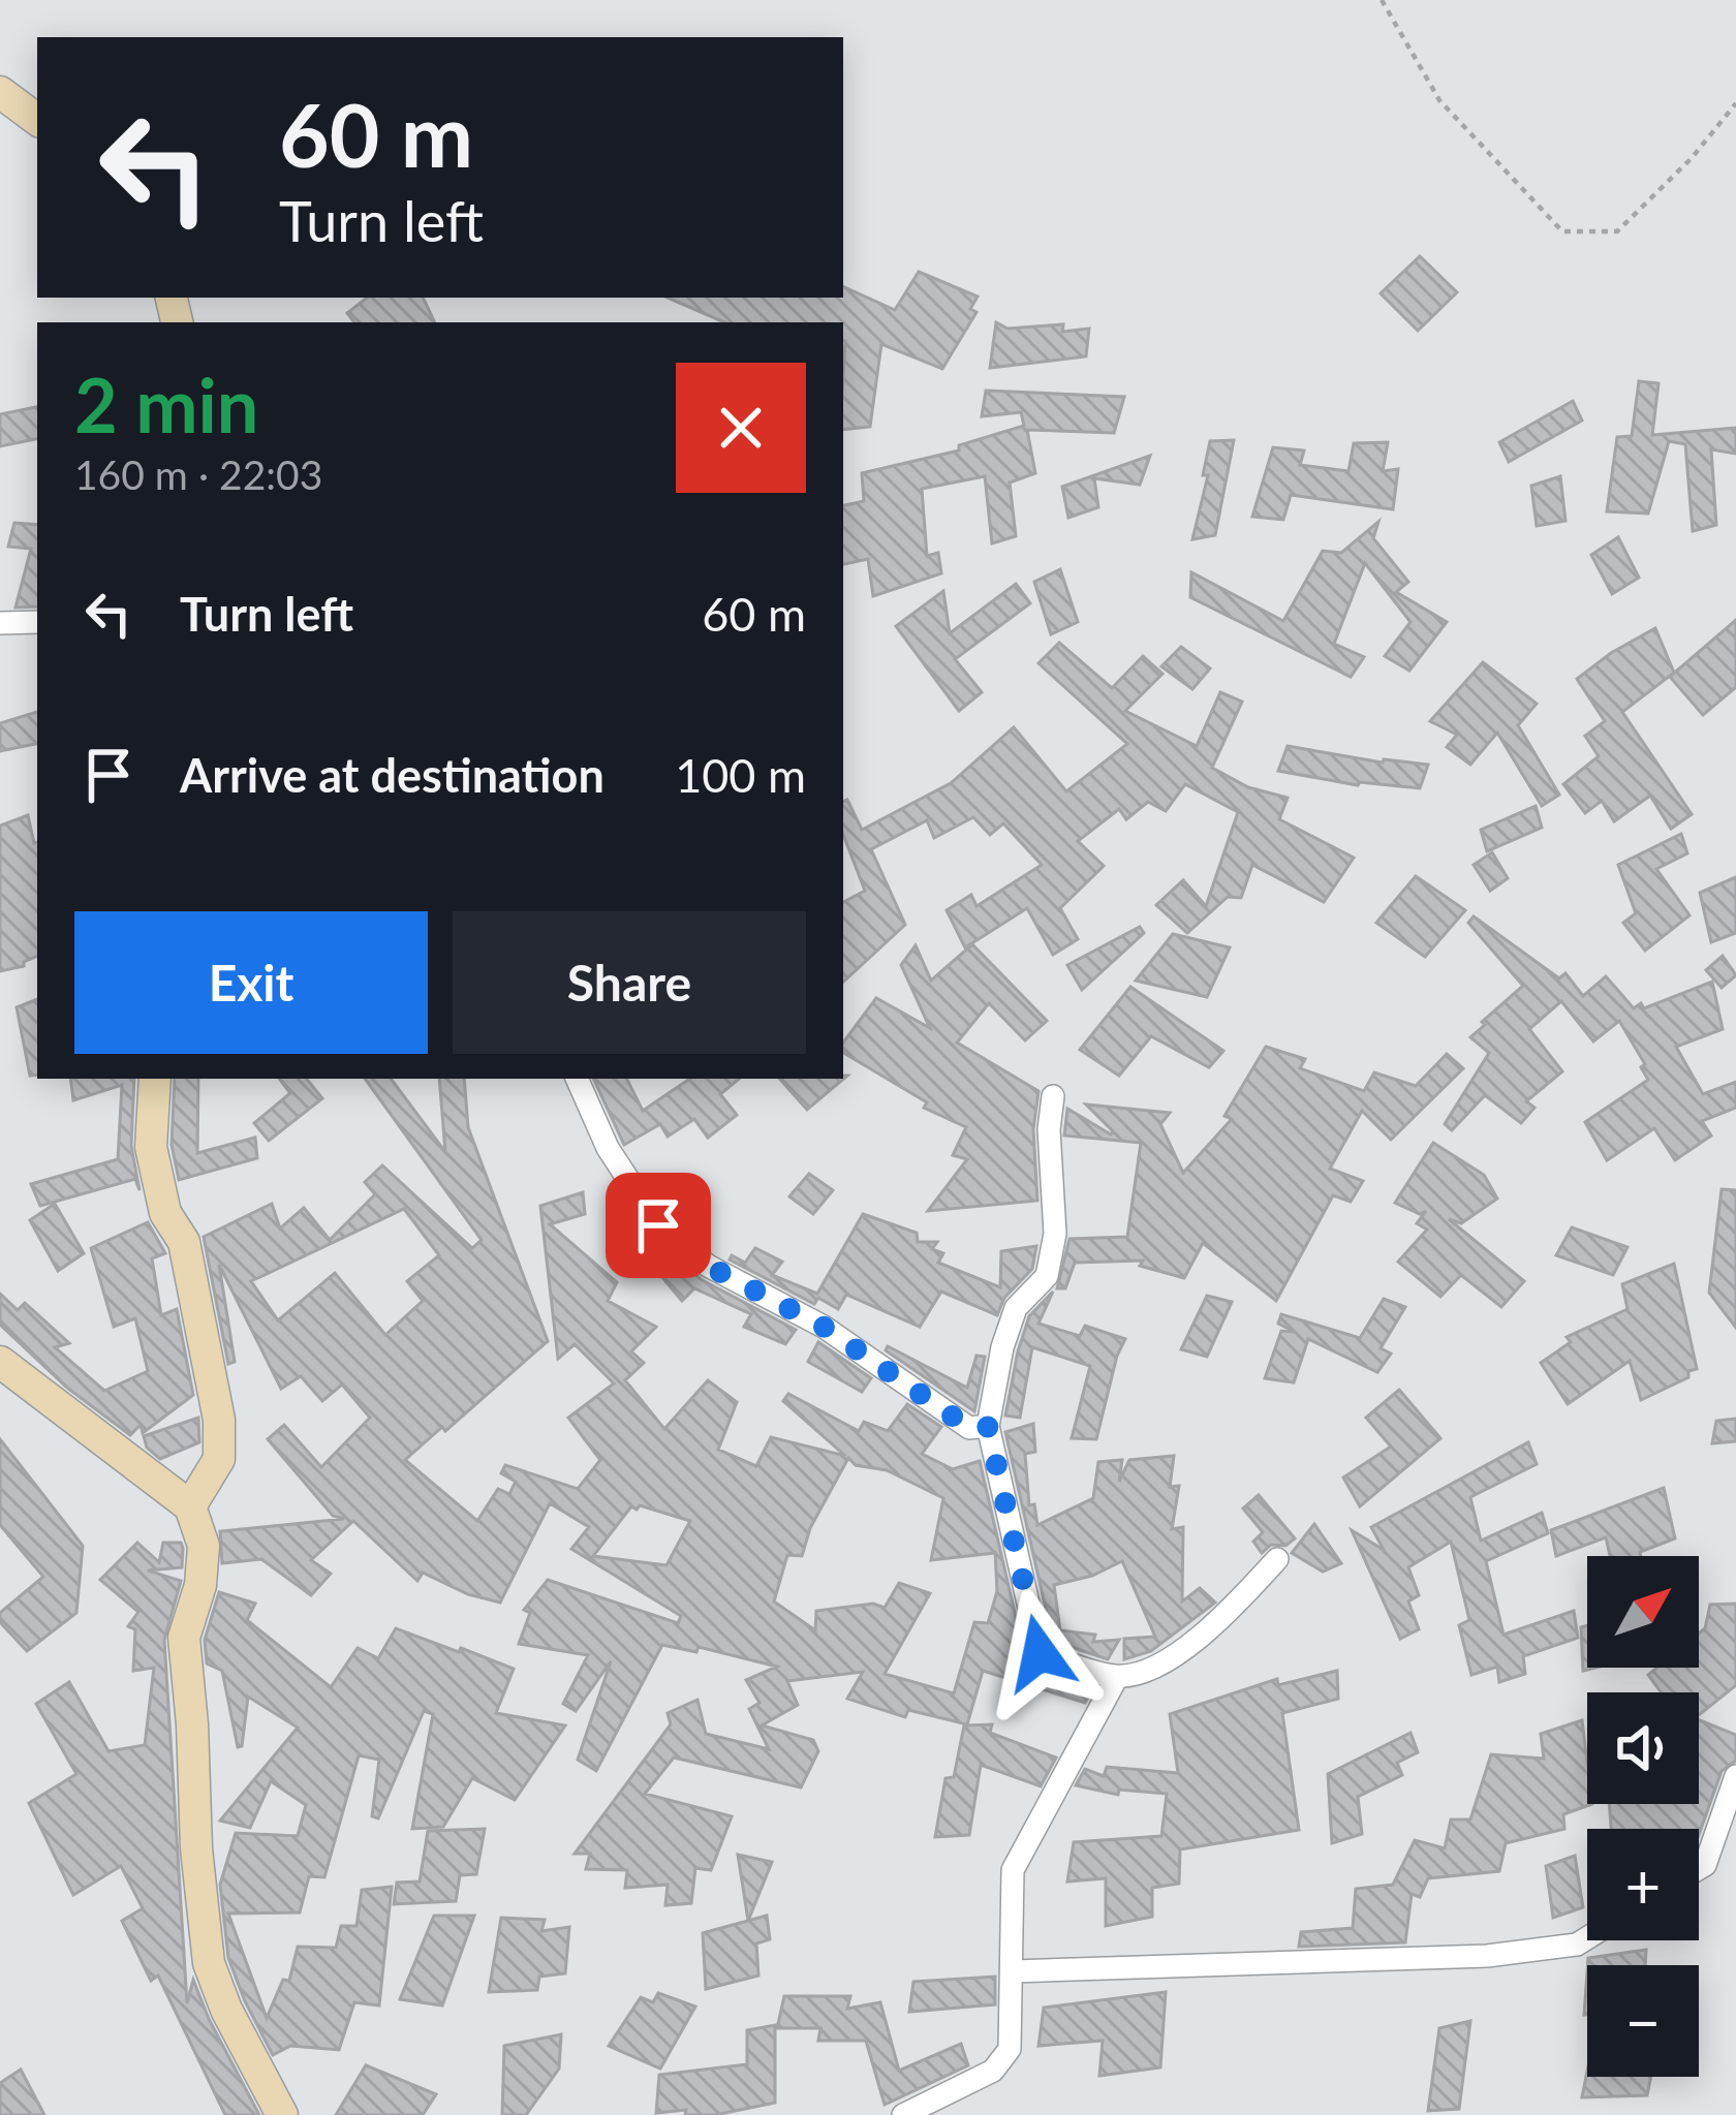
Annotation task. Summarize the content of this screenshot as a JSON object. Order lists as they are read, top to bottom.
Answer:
{
  "north": "top right",
  "page": {
    "turn": ["60 m", "Turn left"],
    "heading": ["2 min", "160 m · 22:03"],
    "list": [
      {
        "name": "Turn left",
        "value": "60 m"
      },
      {
        "name": "Arrive at destination",
        "value": "100 m"
      }
    ],
    "buttons": ["Exit", "Share"],
    "map_buttons": ["+", "−"]
  }
}
